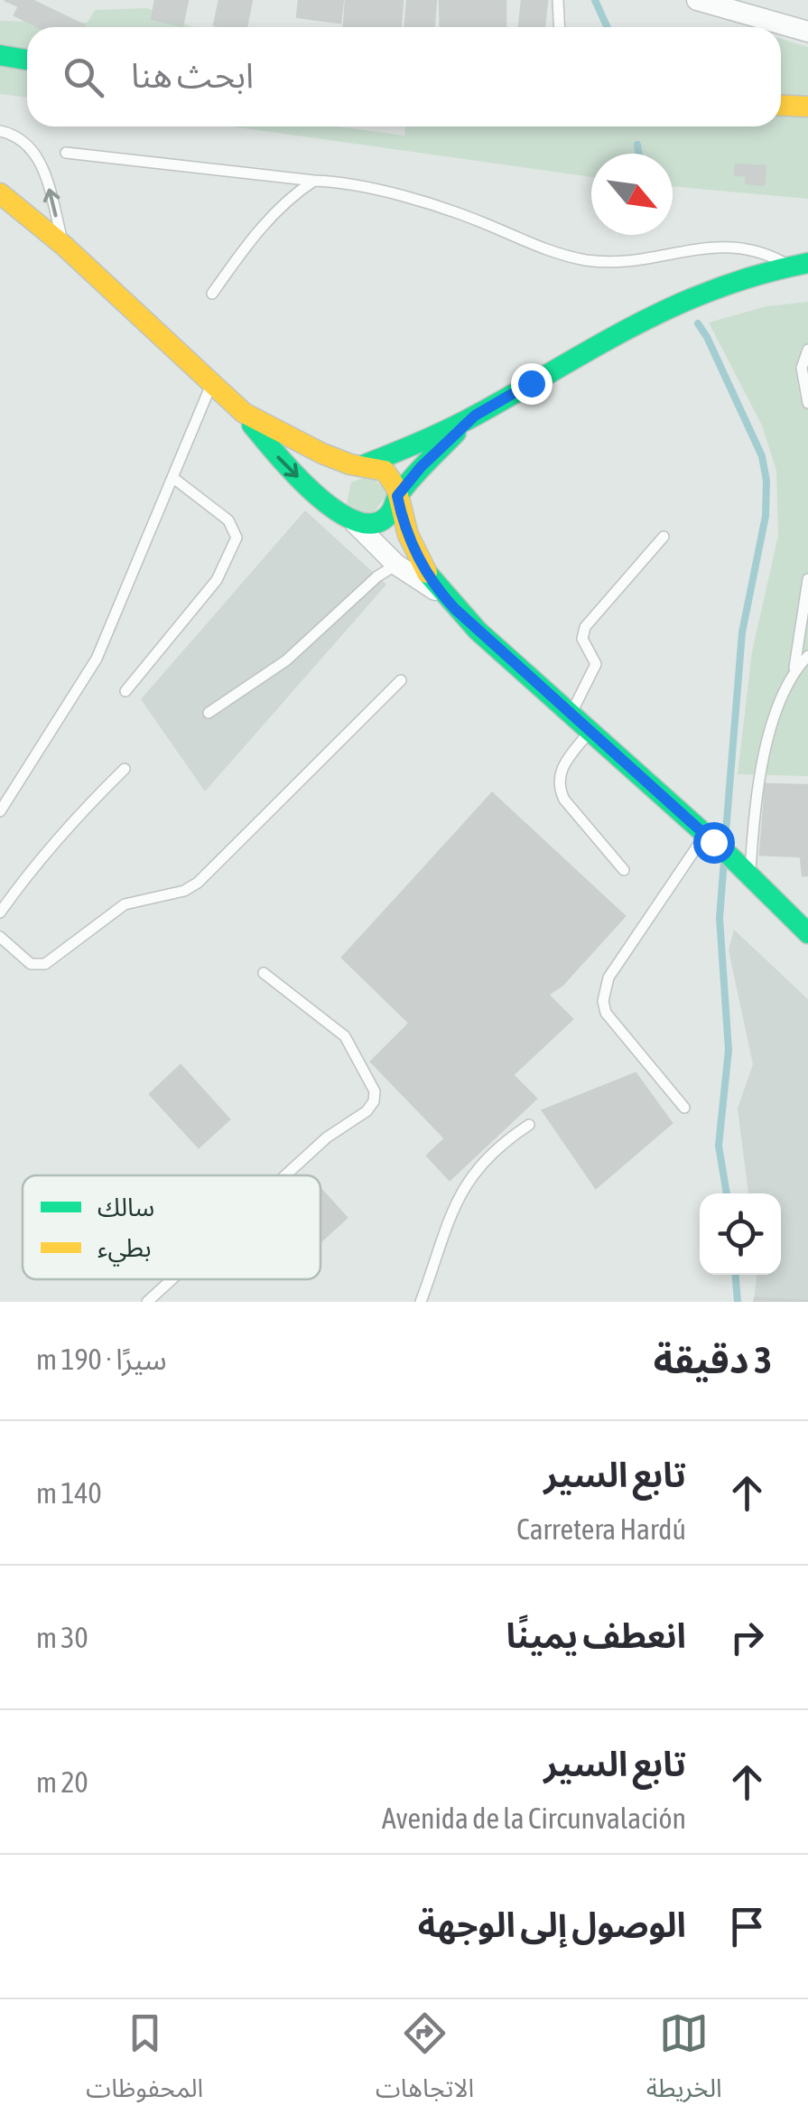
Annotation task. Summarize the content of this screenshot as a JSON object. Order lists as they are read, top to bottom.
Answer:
{
  "legend": ["سالك", "بطيء"],
  "north": "bottom right",
  "page": {
    "search": "ابحث هنا",
    "heading": ["3 دقيقة", "سيرًا · 190 m"],
    "list": [
      ["تابع السير", "Carretera Hardú", "140 m"],
      ["انعطف يمينًا", "30 m"],
      ["تابع السير", "Avenida de la Circunvalación", "20 m"],
      "الوصول إلى الوجهة"
    ],
    "nav": ["الخريطة", "الاتجاهات", "المحفوظات"]
  }
}
